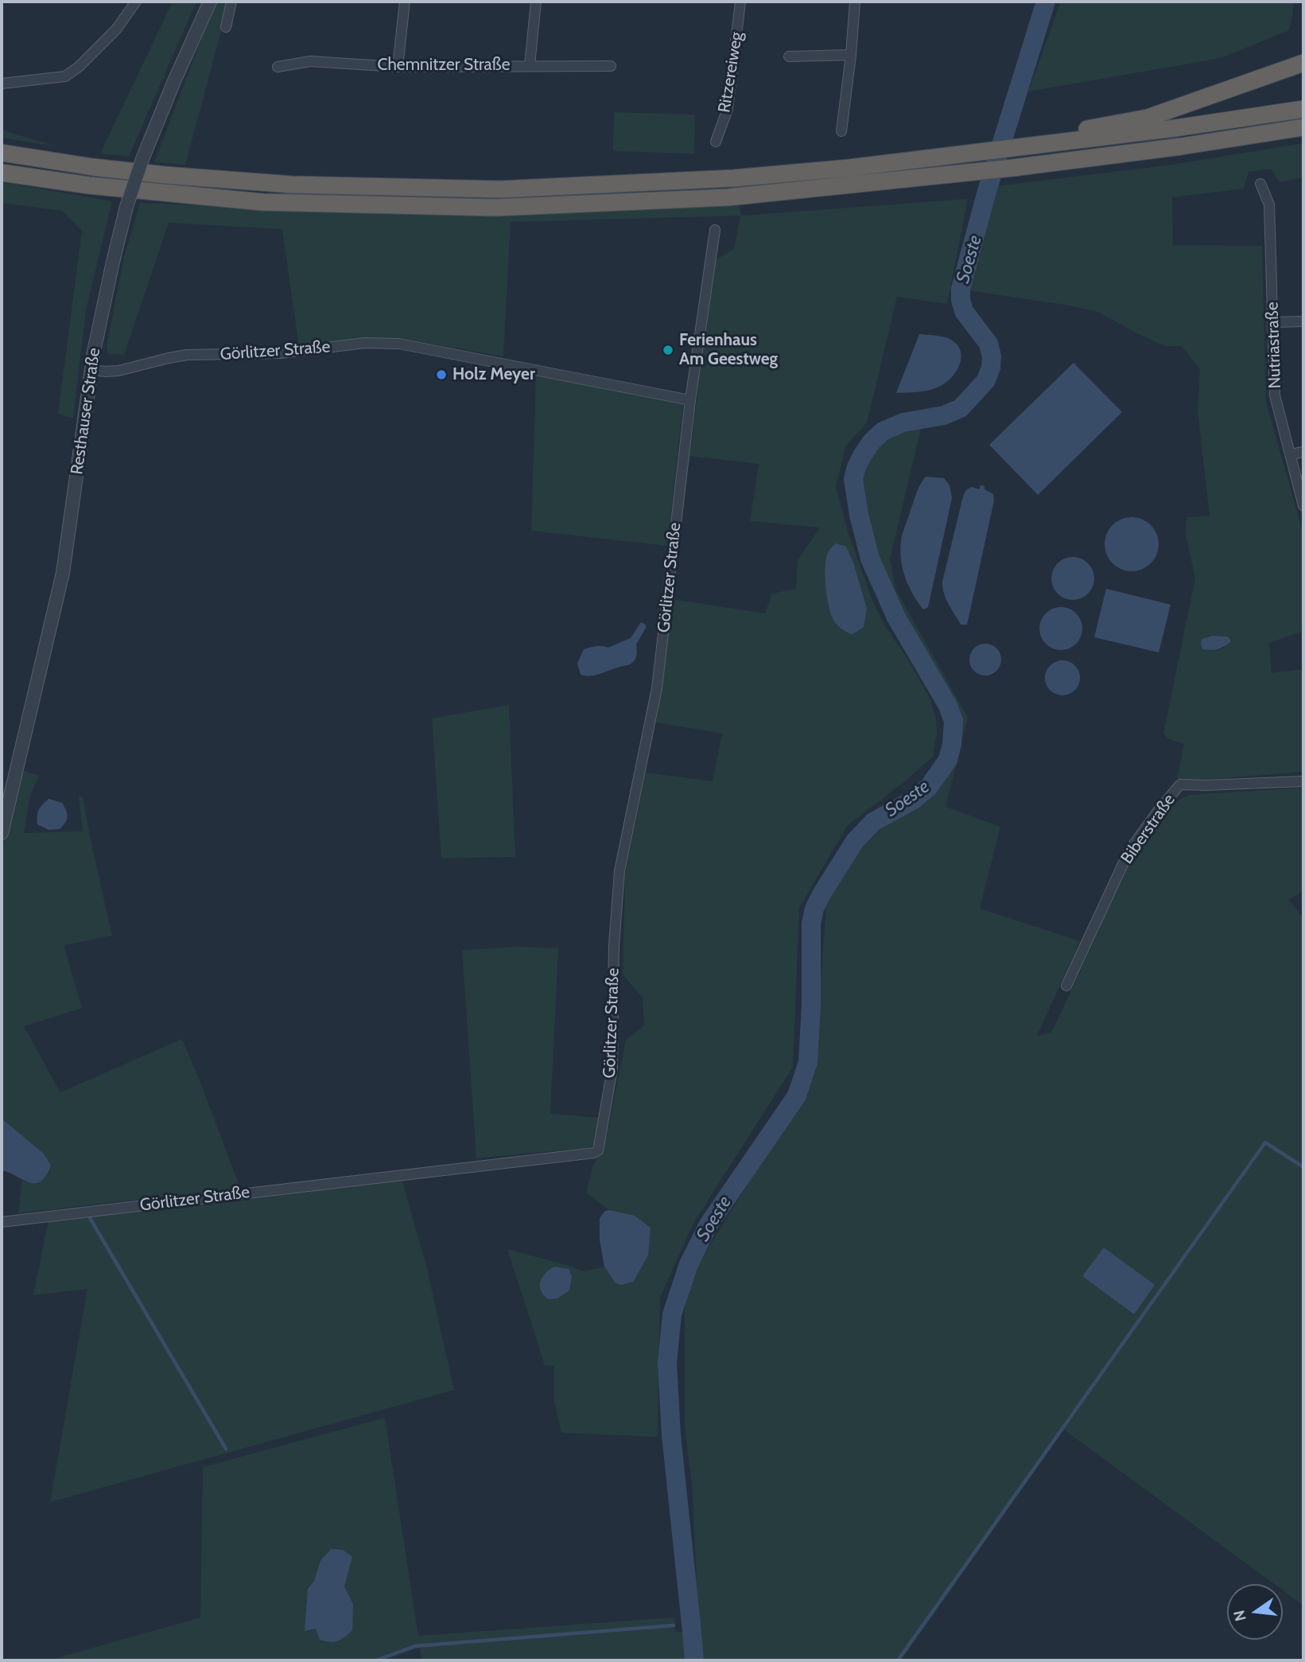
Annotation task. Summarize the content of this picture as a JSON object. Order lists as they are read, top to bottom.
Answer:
{
  "streets": {
    "street": [
      "Chemnitzer Straße",
      "Ritzereiweg",
      "Nutriastraße",
      "Görlitzer Straße",
      "Resthauser Straße",
      "Biberstraße"
    ]
  },
  "crossings": [
    ["Görlitzer Straße", "Resthauser Straße"]
  ],
  "water": ["Soeste"],
  "places": ["Ferienhaus Am Geestweg", "Holz Meyer"],
  "north": "left"
}
